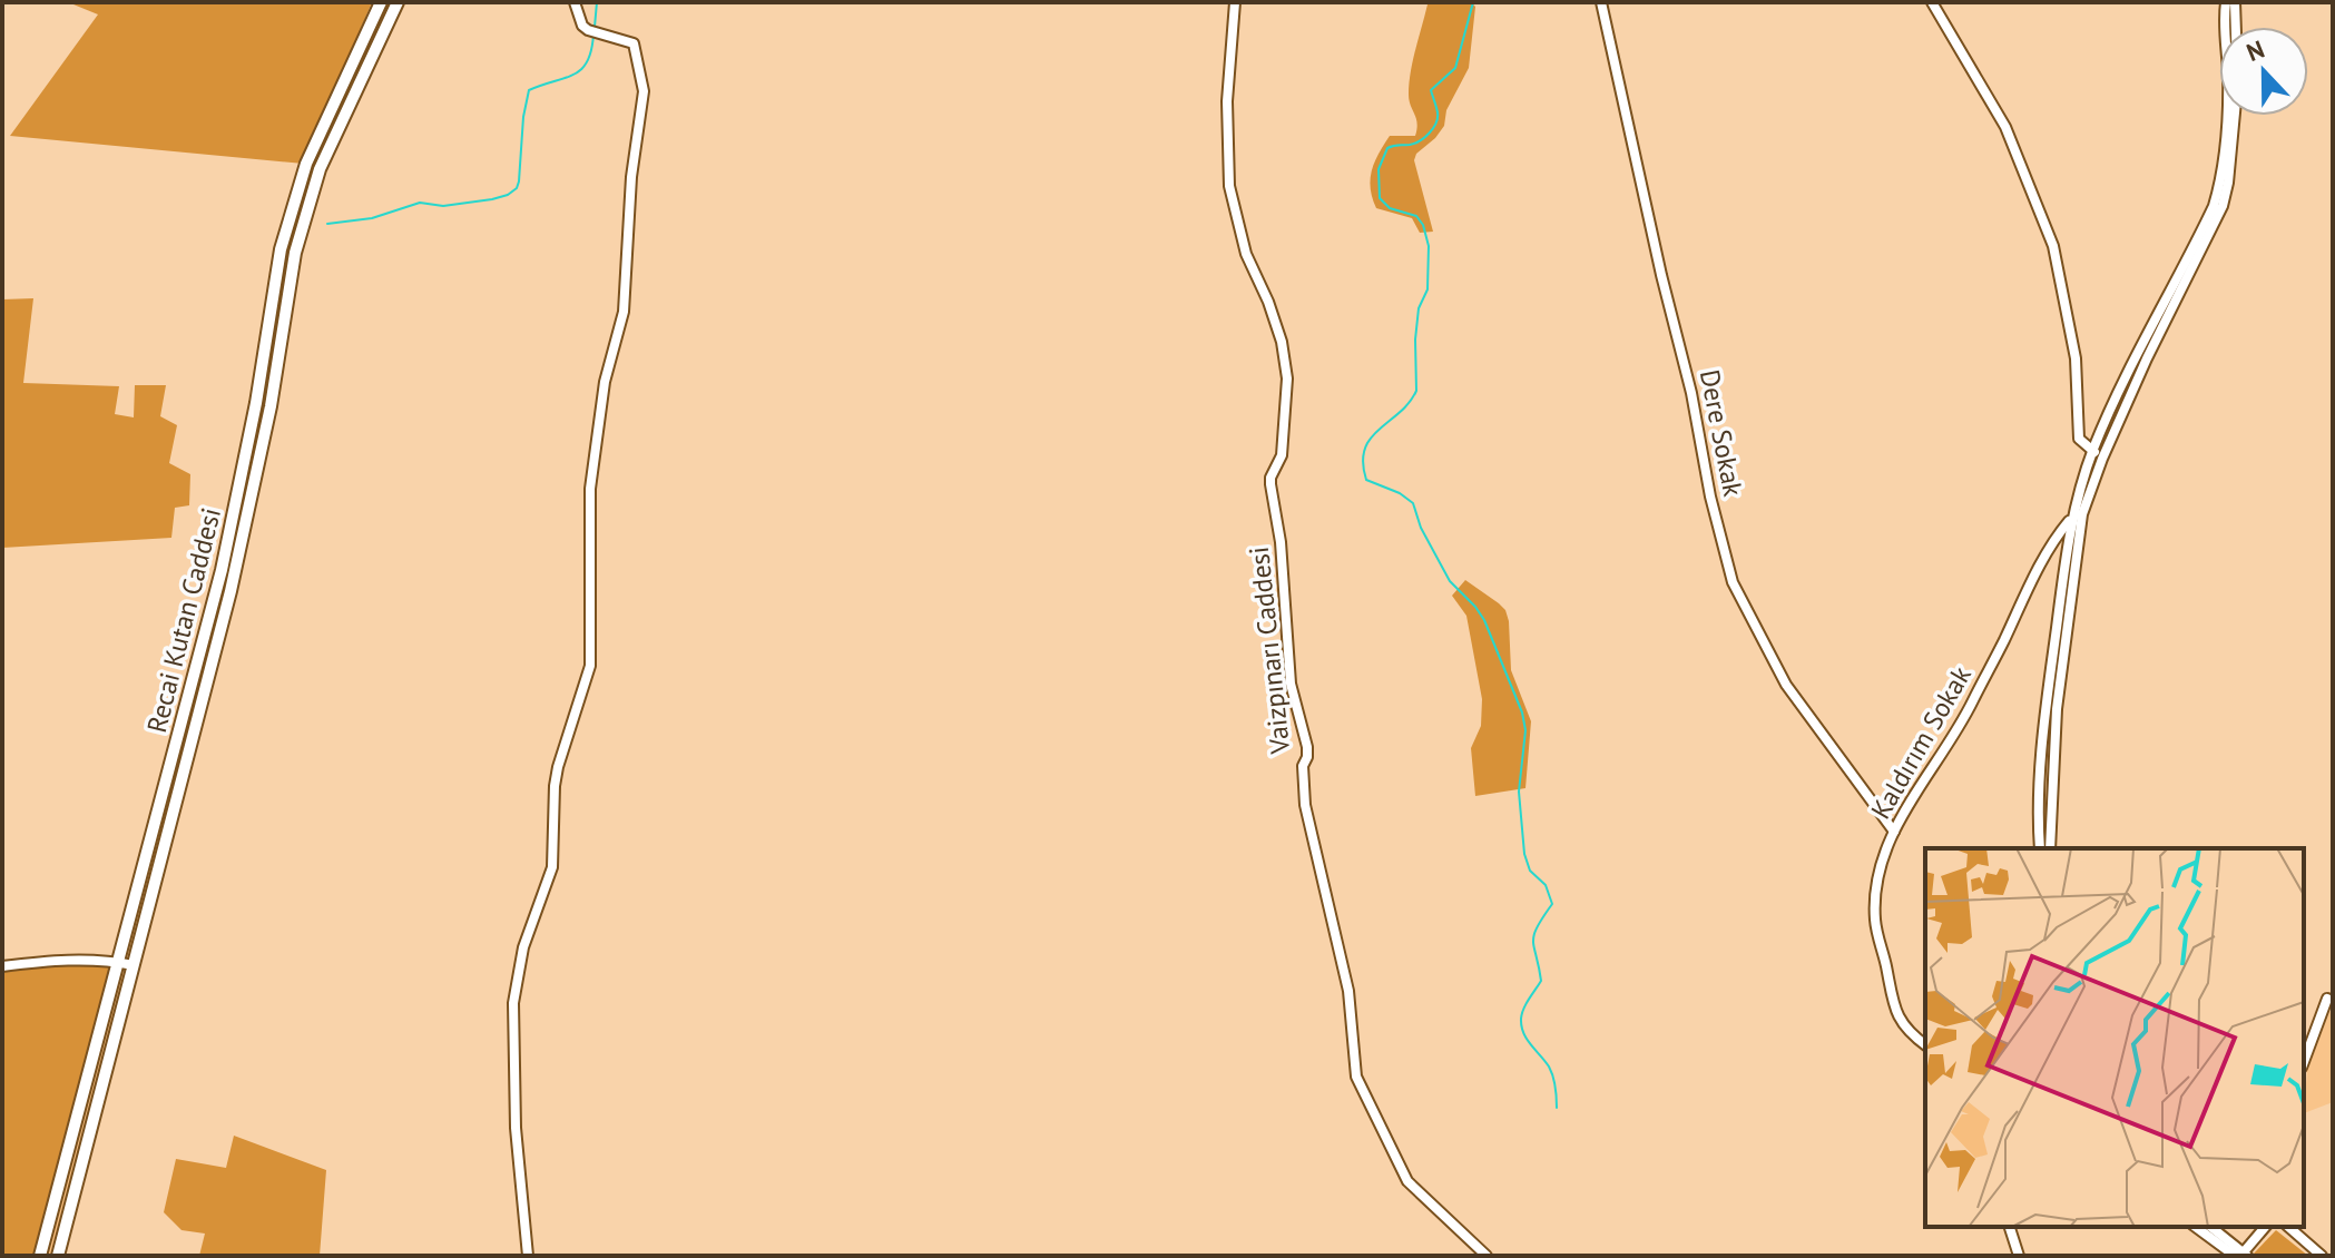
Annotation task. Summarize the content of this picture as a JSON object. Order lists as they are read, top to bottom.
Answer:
{
  "streets": {
    "main road": ["Recai Kutan Caddesi"],
    "street": ["Dere Sokak", "Vaizpınarı Caddesi", "Kaldırım Sokak"]
  },
  "crossings": [
    ["Dere Sokak", "Kaldırım Sokak"]
  ],
  "north": "top"
}
